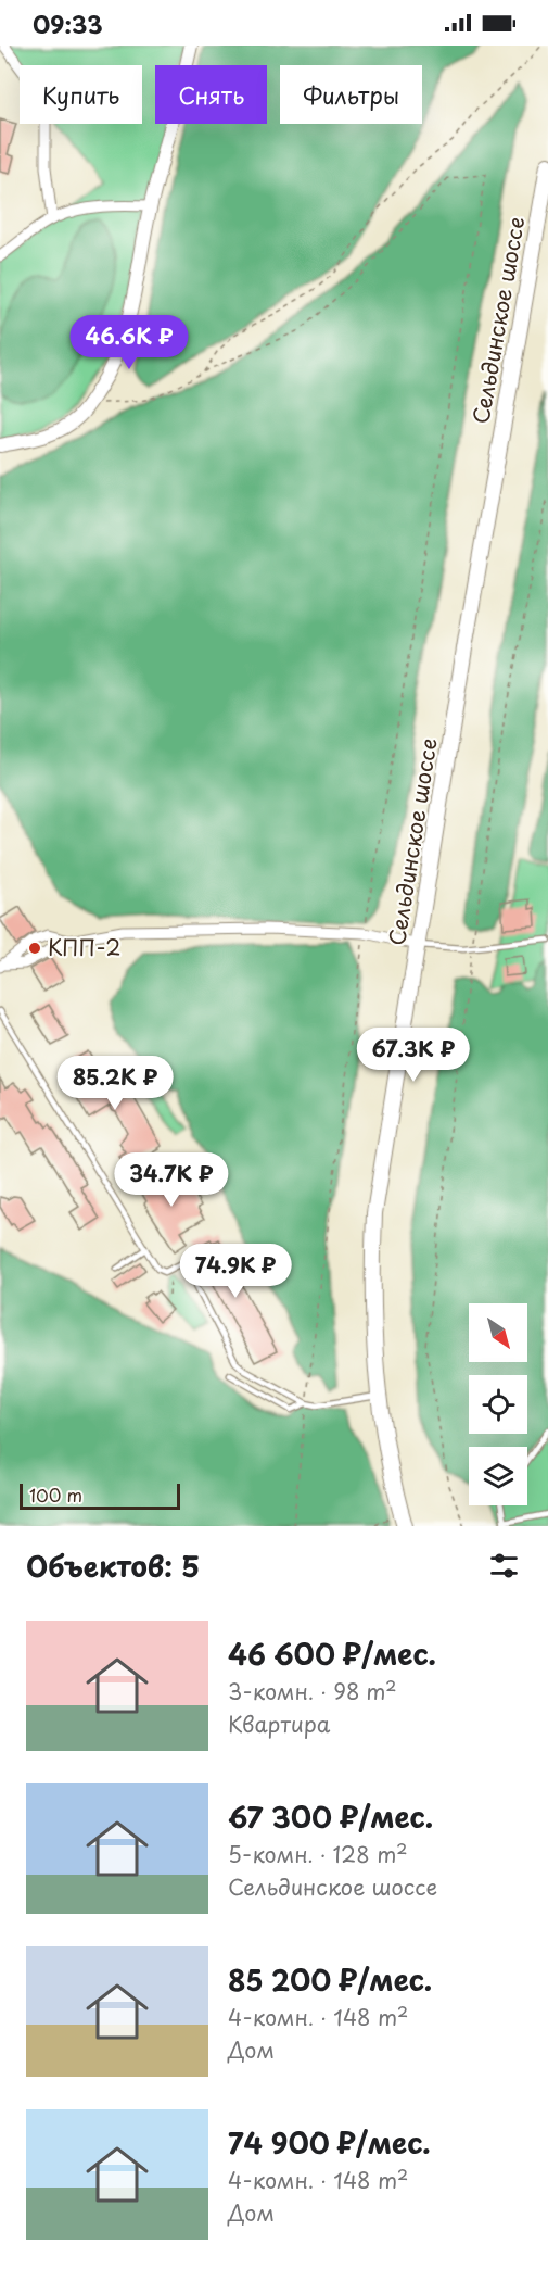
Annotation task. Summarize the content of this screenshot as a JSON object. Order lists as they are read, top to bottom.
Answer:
{
  "streets": {
    "main road": ["Сельдинское шоссе"]
  },
  "places": ["КПП-2"],
  "scale_bar": "100 m",
  "north": "bottom right",
  "page": {
    "status": "09:33",
    "chip": ["Купить", "Снять", "Фильтры"],
    "price": [
      "46.6K ₽",
      "67.3K ₽",
      "85.2K ₽",
      "34.7K ₽",
      "74.9K ₽"
    ],
    "scale": "100 m",
    "heading": "Объектов: 5",
    "list": [
      {
        "name": "46 600 ₽/мес.",
        "note": "3-комн. · 98 m² · Квартира"
      },
      {
        "name": "67 300 ₽/мес.",
        "note": "5-комн. · 128 m² · Сельдинское шоссе"
      },
      {
        "name": "85 200 ₽/мес.",
        "note": "4-комн. · 148 m² · Дом"
      },
      {
        "name": "74 900 ₽/мес.",
        "note": "4-комн. · 148 m² · Дом"
      }
    ]
  }
}
